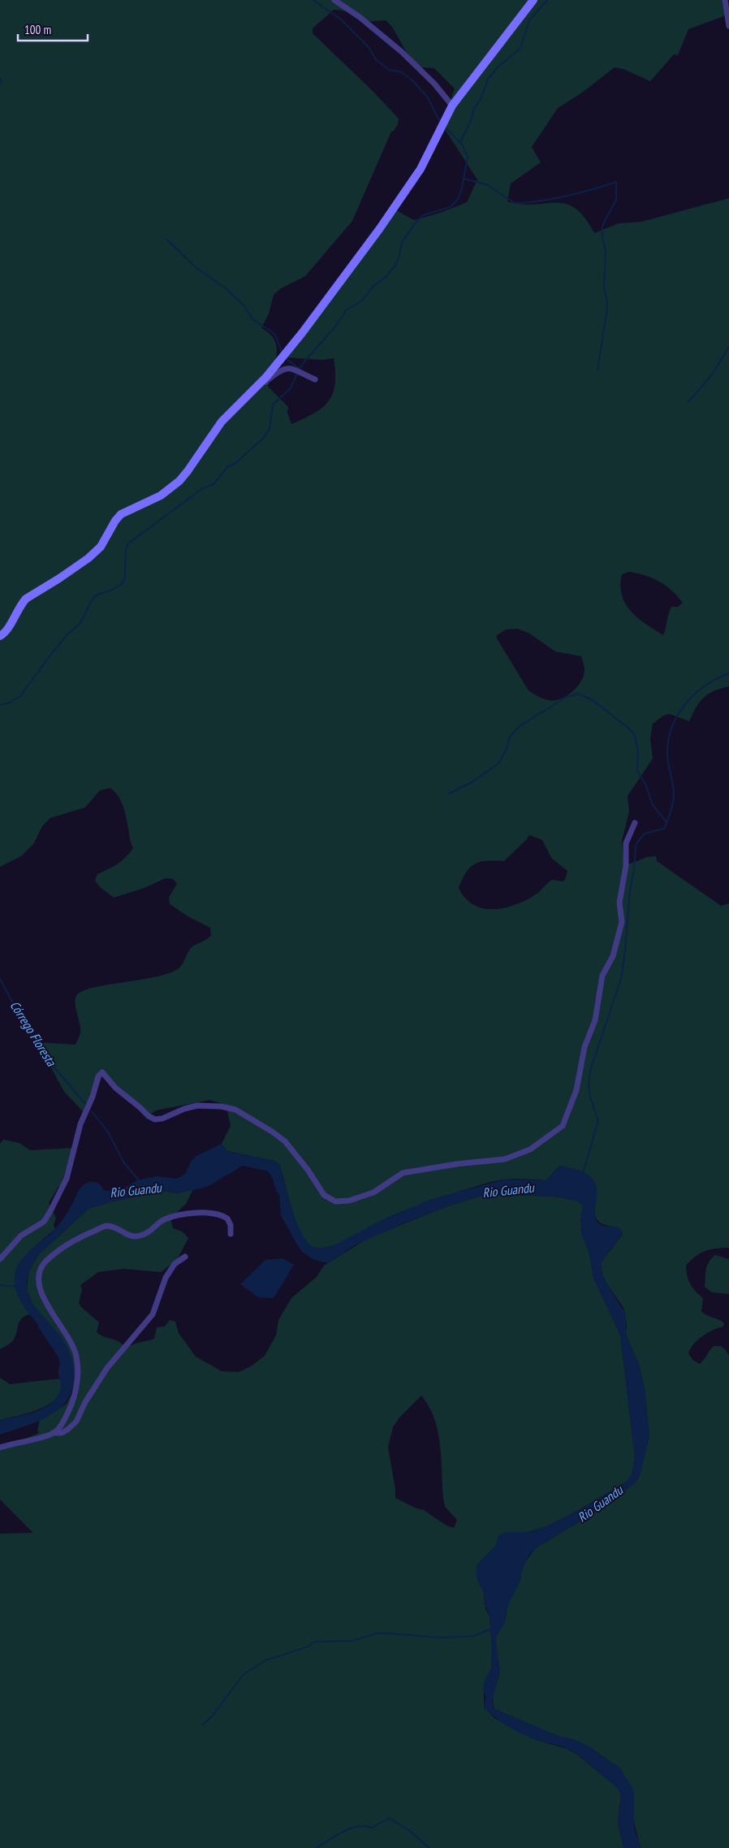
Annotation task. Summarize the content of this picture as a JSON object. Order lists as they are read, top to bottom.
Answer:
{
  "water": ["Córrego Floresta", "Rio Guandu"],
  "scale_bar": "100 m"
}
